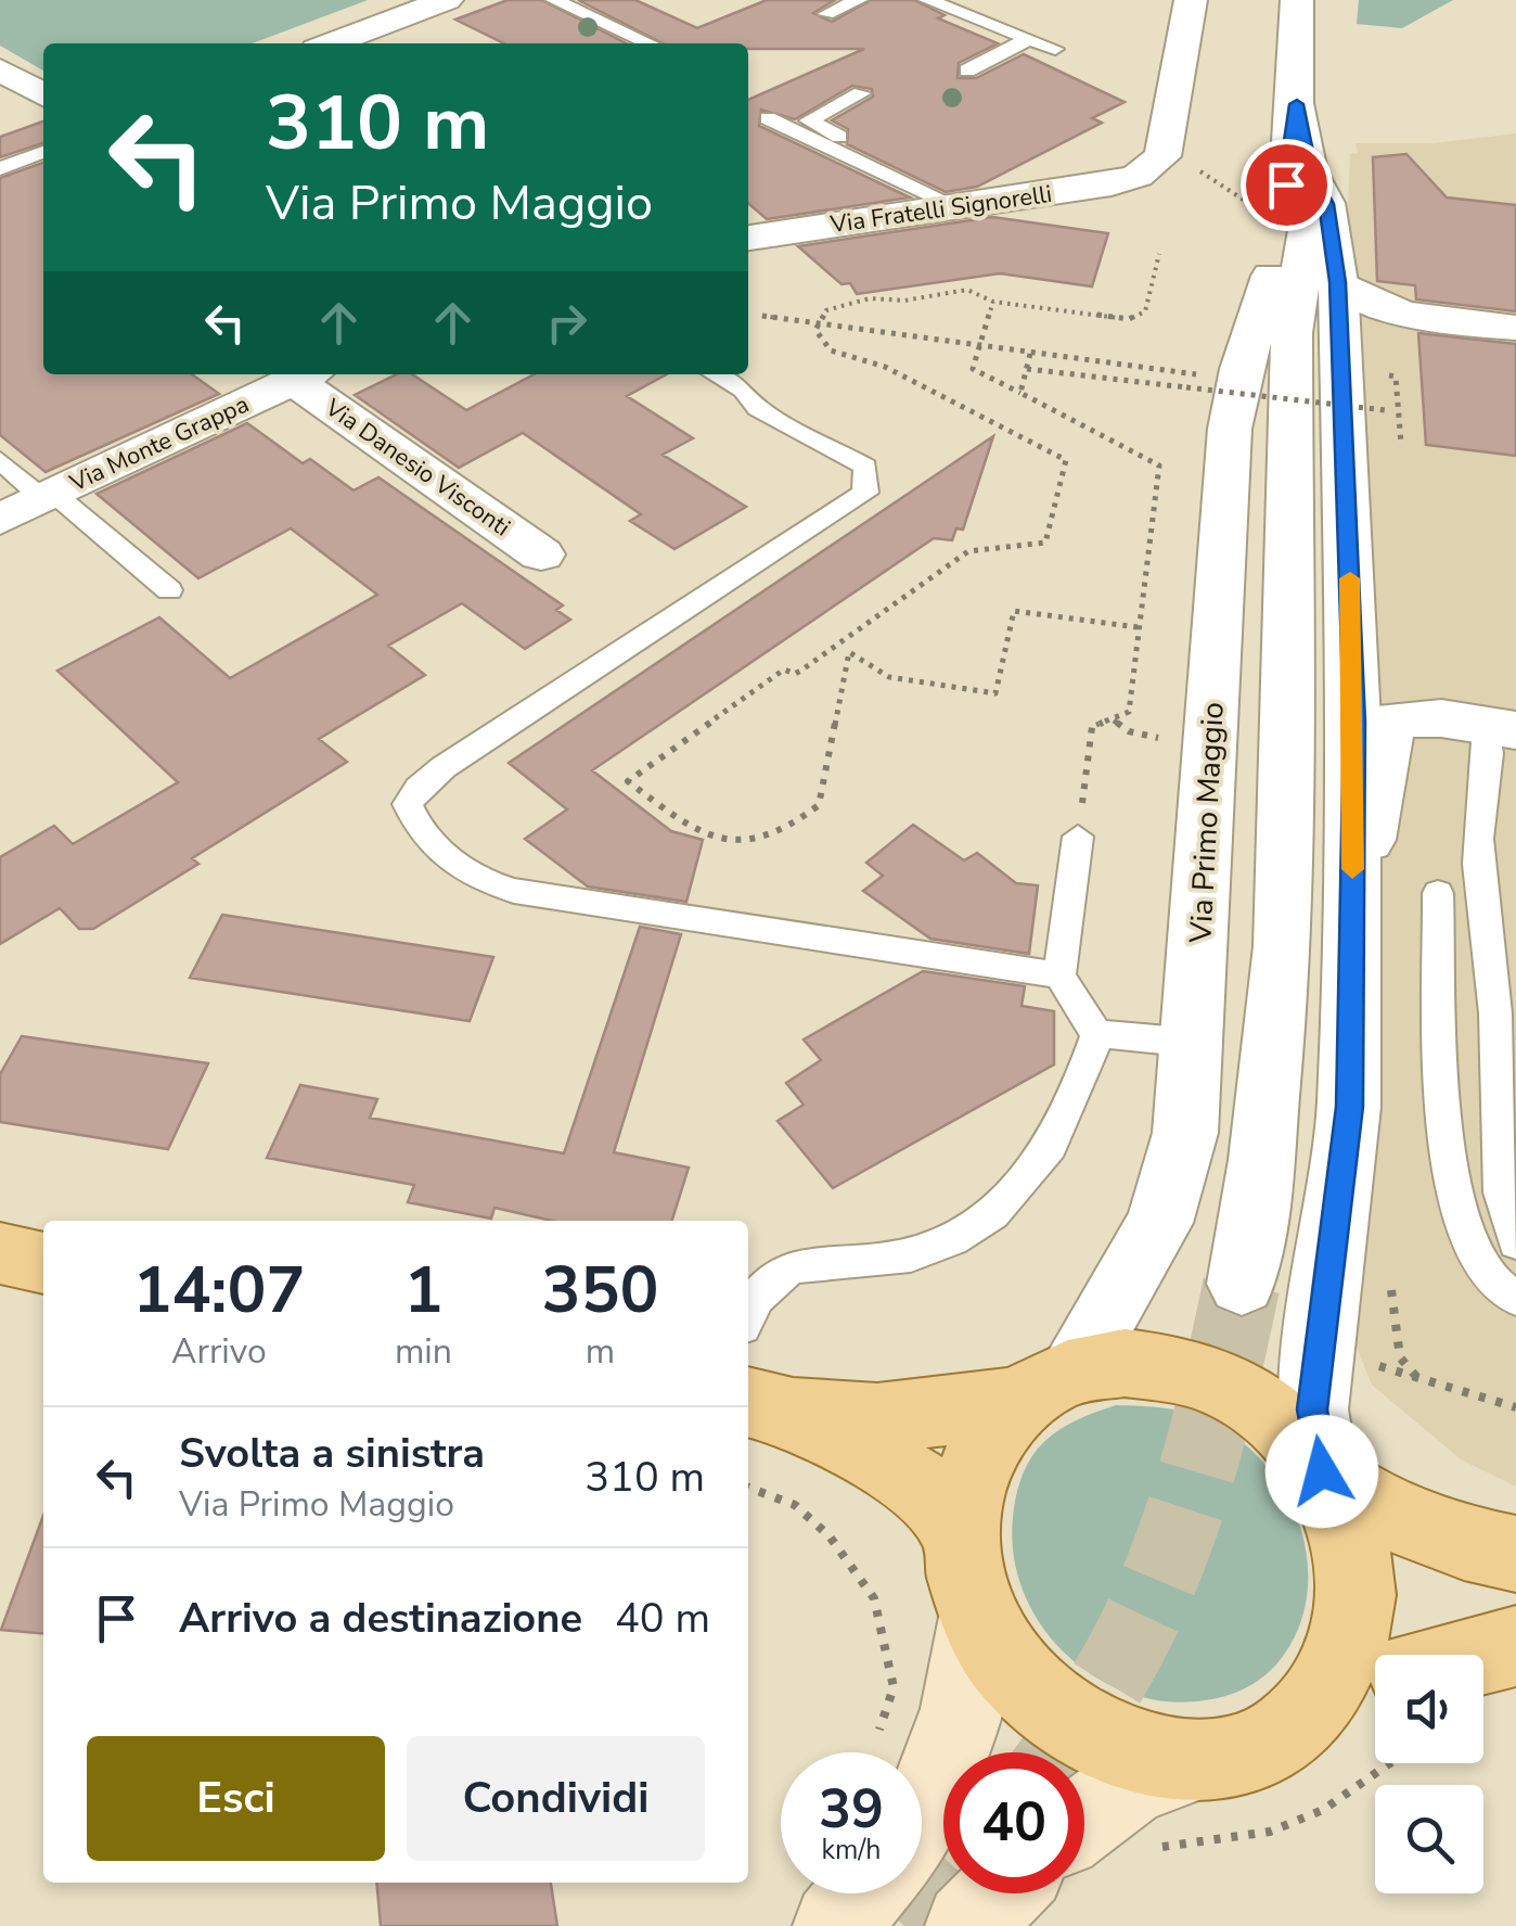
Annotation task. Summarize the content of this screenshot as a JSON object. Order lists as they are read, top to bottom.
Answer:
{
  "streets": {
    "street": [
      "Via Fratelli Signorelli",
      "Via Monte Grappa",
      "Via Danesio Visconti",
      "Via Primo Maggio"
    ]
  },
  "crossings": [
    ["Via Monte Grappa", "Via Danesio Visconti"]
  ],
  "page": {
    "turn": ["310 m", "Via Primo Maggio"],
    "eta": [
      "14:07",
      "Arrivo",
      "1",
      "min",
      "350",
      "m"
    ],
    "list": [
      {
        "name": "Svolta a sinistra",
        "note": "Via Primo Maggio",
        "value": "310 m"
      },
      {
        "name": "Arrivo a destinazione",
        "value": "40 m"
      }
    ],
    "buttons": ["Esci", "Condividi"],
    "speed": "39 km/h",
    "limit": "40"
  }
}
